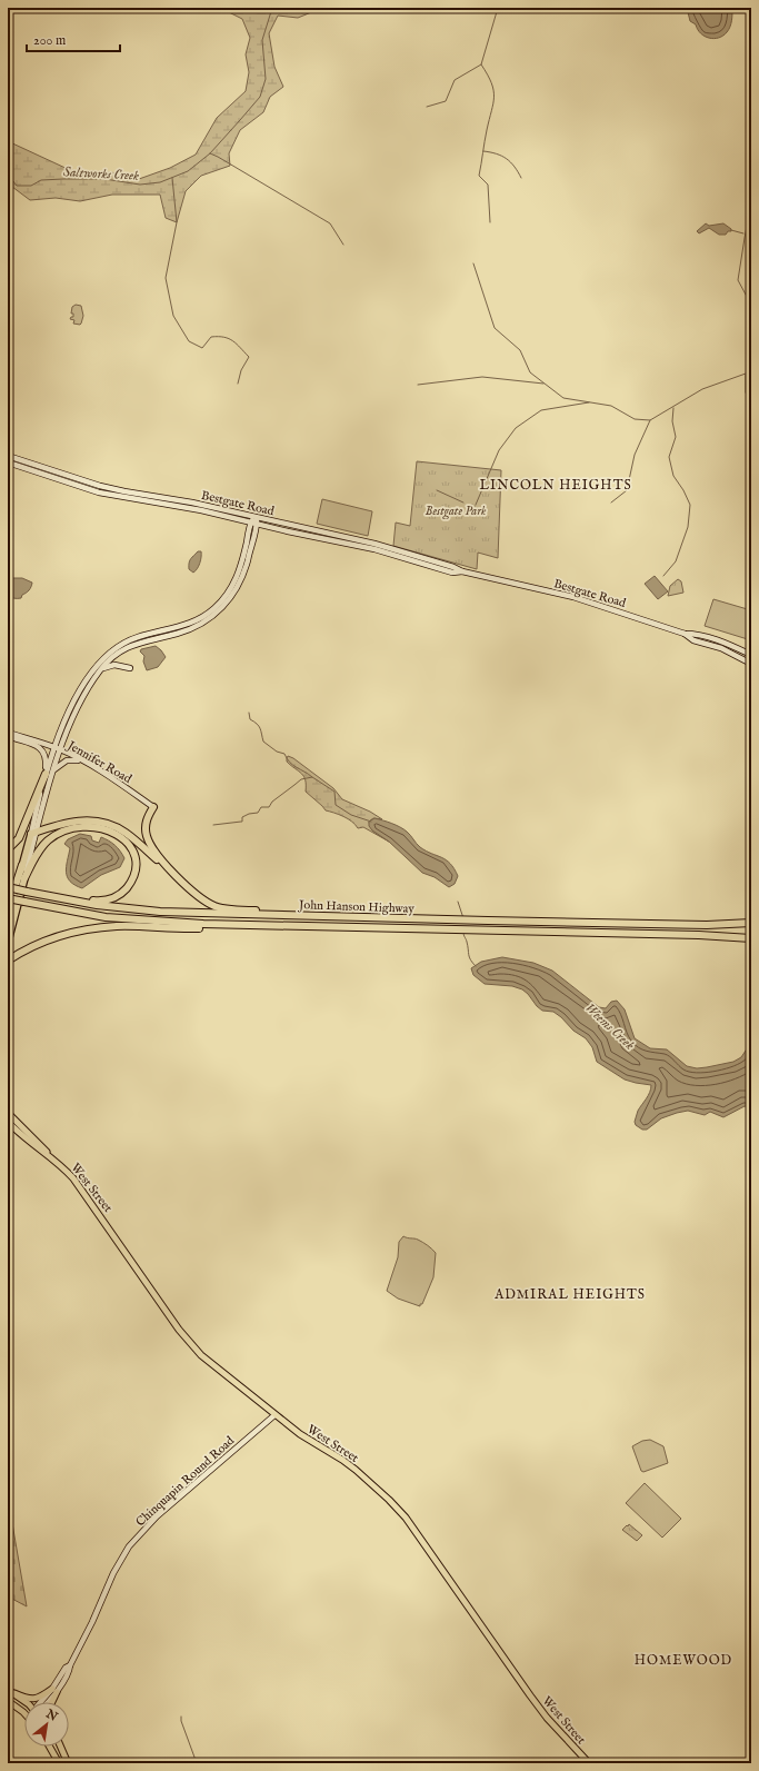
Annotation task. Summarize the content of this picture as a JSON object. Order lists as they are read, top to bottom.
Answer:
{
  "streets": {
    "highway": ["John Hanson Highway"],
    "main road": [
      "Bestgate Road",
      "Jennifer Road",
      "West Street",
      "Chinquapin Round Road"
    ]
  },
  "crossings": [
    ["West Street", "Chinquapin Round Road"]
  ],
  "districts": ["LINCOLN HEIGHTS", "ADMIRAL HEIGHTS", "HOMEWOOD"],
  "water": ["Saltworks Creek", "Weems Creek"],
  "parks": ["Bestgate Park"],
  "scale_bar": "200 m",
  "north": "top right"
}
